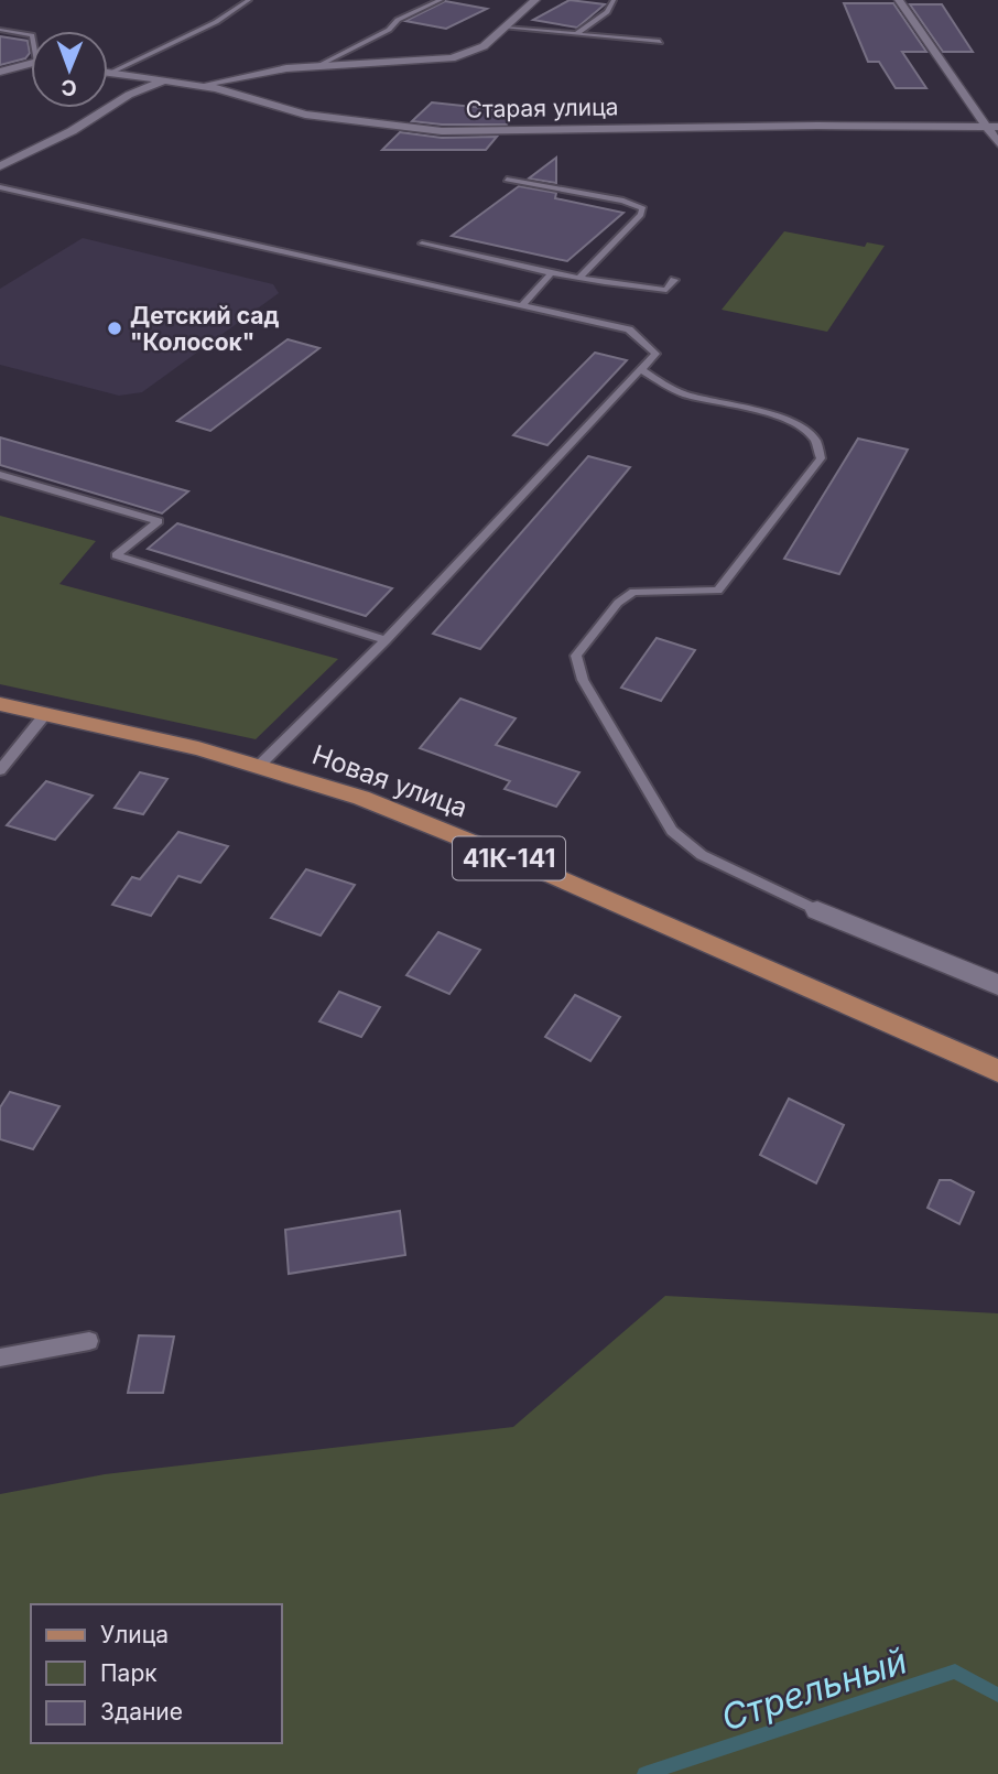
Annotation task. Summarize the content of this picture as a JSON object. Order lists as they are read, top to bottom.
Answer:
{
  "streets": {
    "main road": ["Новая улица", "41К-141"],
    "street": ["Старая улица"]
  },
  "water": ["Стрельный"],
  "places": ["Детский сад \"Колосок\""],
  "legend": ["Улица", "Парк", "Здание"],
  "north": "bottom"
}
